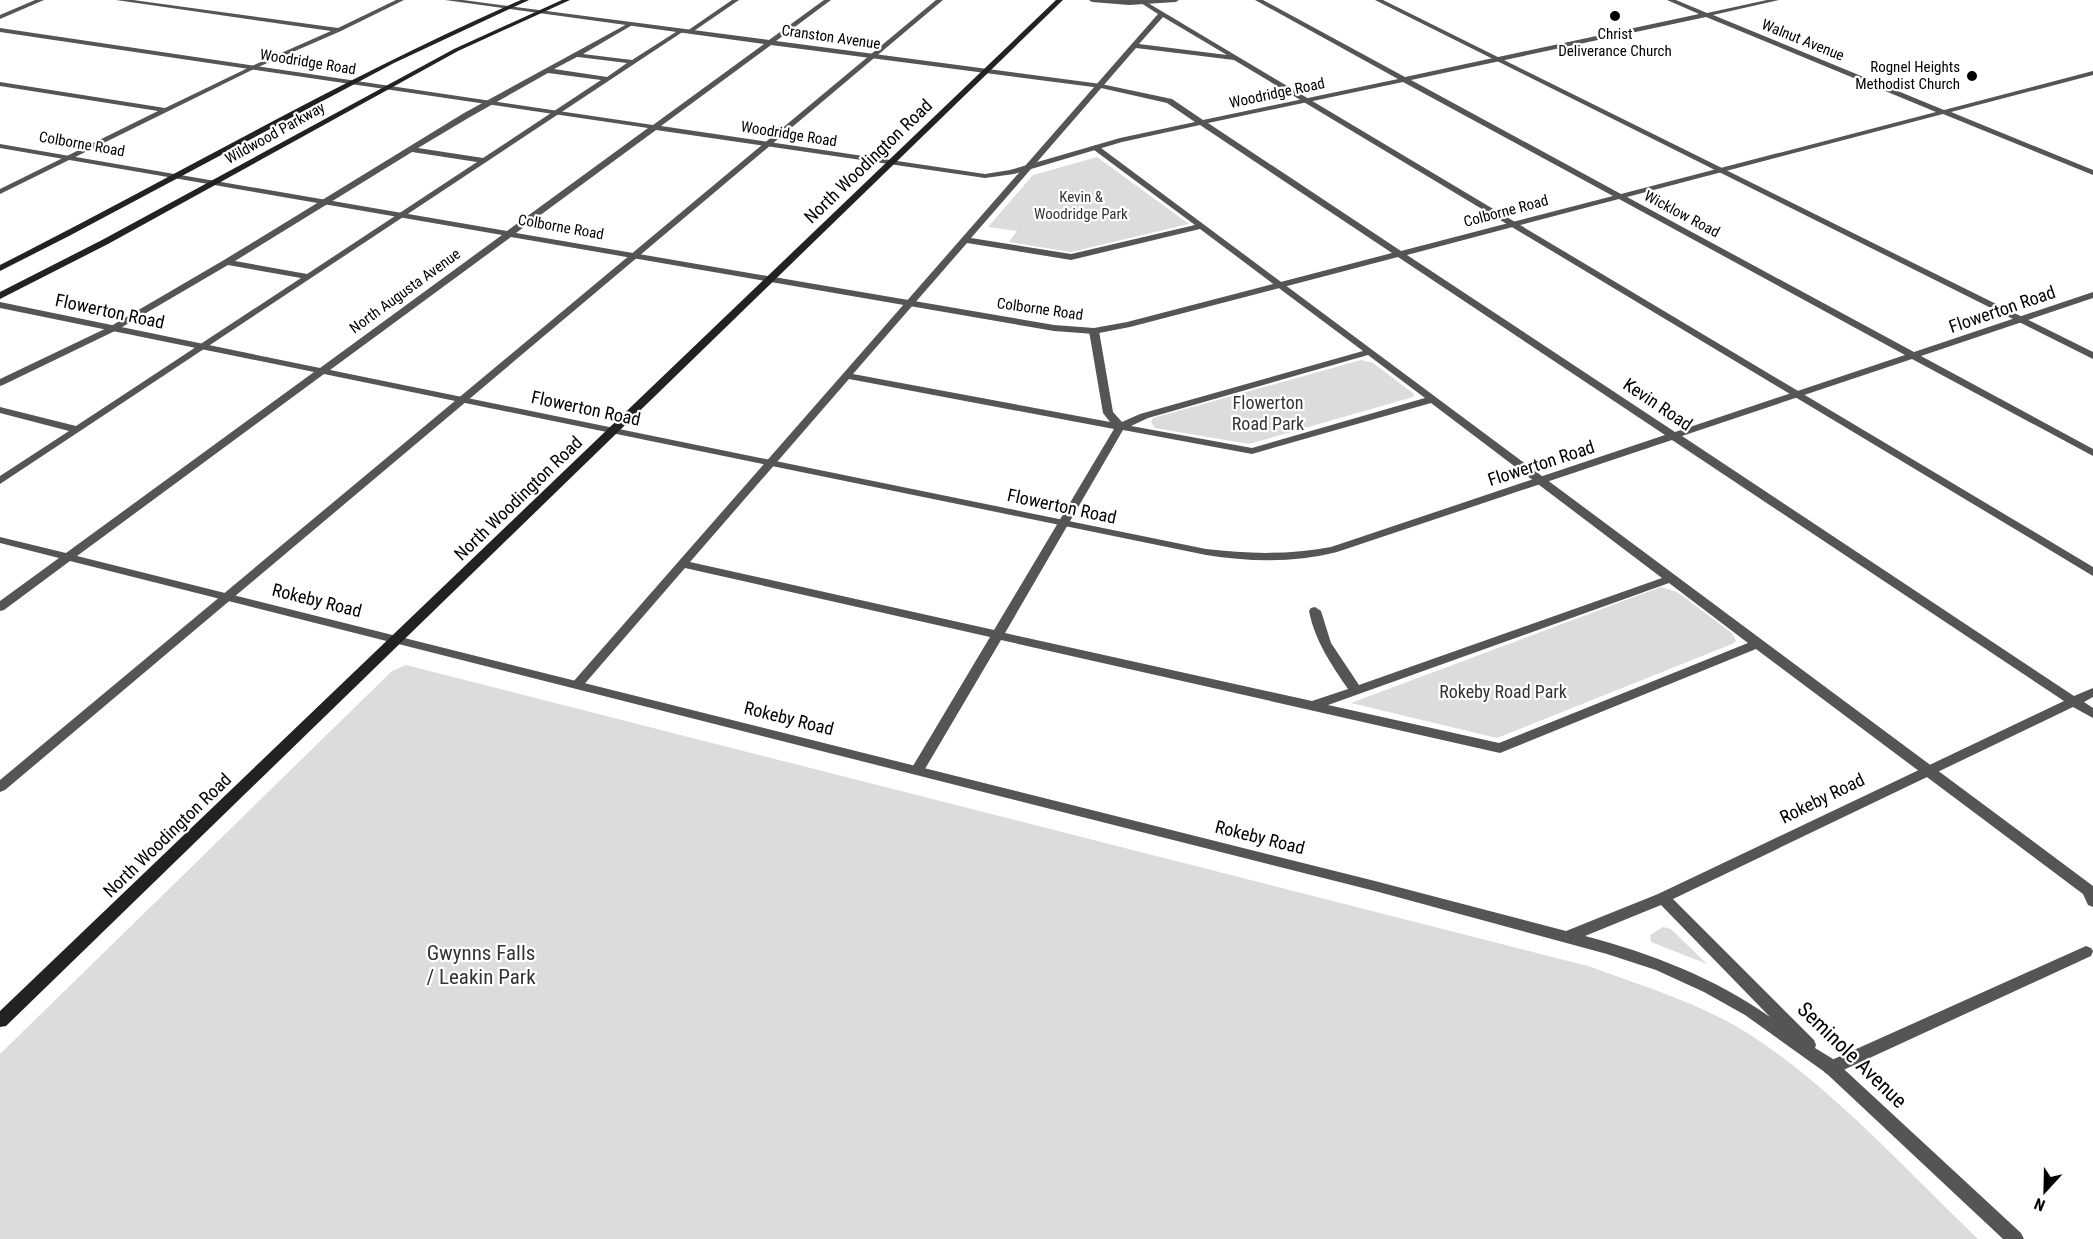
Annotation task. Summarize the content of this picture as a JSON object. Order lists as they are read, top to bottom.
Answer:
{
  "streets": {
    "street": [
      "Cranston Avenue",
      "Walnut Avenue",
      "Woodridge Road",
      "Wildwood Parkway",
      "Colborne Road",
      "North Woodington Road",
      "Wicklow Road",
      "North Augusta Avenue",
      "Flowerton Road",
      "Kevin Road",
      "Rokeby Road",
      "Seminole Avenue"
    ]
  },
  "crossings": [
    ["Cranston Avenue", "Woodridge Road"],
    ["Cranston Avenue", "Wildwood Parkway"],
    ["Cranston Avenue", "North Woodington Road"],
    ["Cranston Avenue", "North Augusta Avenue"],
    ["Cranston Avenue", "Kevin Road"],
    ["Walnut Avenue", "Woodridge Road"],
    ["Walnut Avenue", "Colborne Road"],
    ["Woodridge Road", "Wildwood Parkway"],
    ["Woodridge Road", "North Woodington Road"],
    ["Woodridge Road", "Wicklow Road"],
    ["Woodridge Road", "North Augusta Avenue"],
    ["Woodridge Road", "Kevin Road"],
    ["Wildwood Parkway", "Colborne Road"],
    ["Colborne Road", "North Woodington Road"],
    ["Colborne Road", "Wicklow Road"],
    ["Colborne Road", "North Augusta Avenue"],
    ["Colborne Road", "Kevin Road"],
    ["North Woodington Road", "Flowerton Road"],
    ["North Woodington Road", "Rokeby Road"],
    ["Wicklow Road", "Flowerton Road"],
    ["North Augusta Avenue", "Flowerton Road"],
    ["North Augusta Avenue", "Rokeby Road"],
    ["Flowerton Road", "Kevin Road"],
    ["Kevin Road", "Rokeby Road"],
    ["Rokeby Road", "Seminole Avenue"]
  ],
  "parks": [
    "Kevin & Woodridge Park",
    "Flowerton Road Park",
    "Rokeby Road Park",
    "Gwynns Falls / Leakin Park"
  ],
  "places": ["Christ Deliverance Church", "Rognel Heights Methodist Church"],
  "north": "bottom"
}
